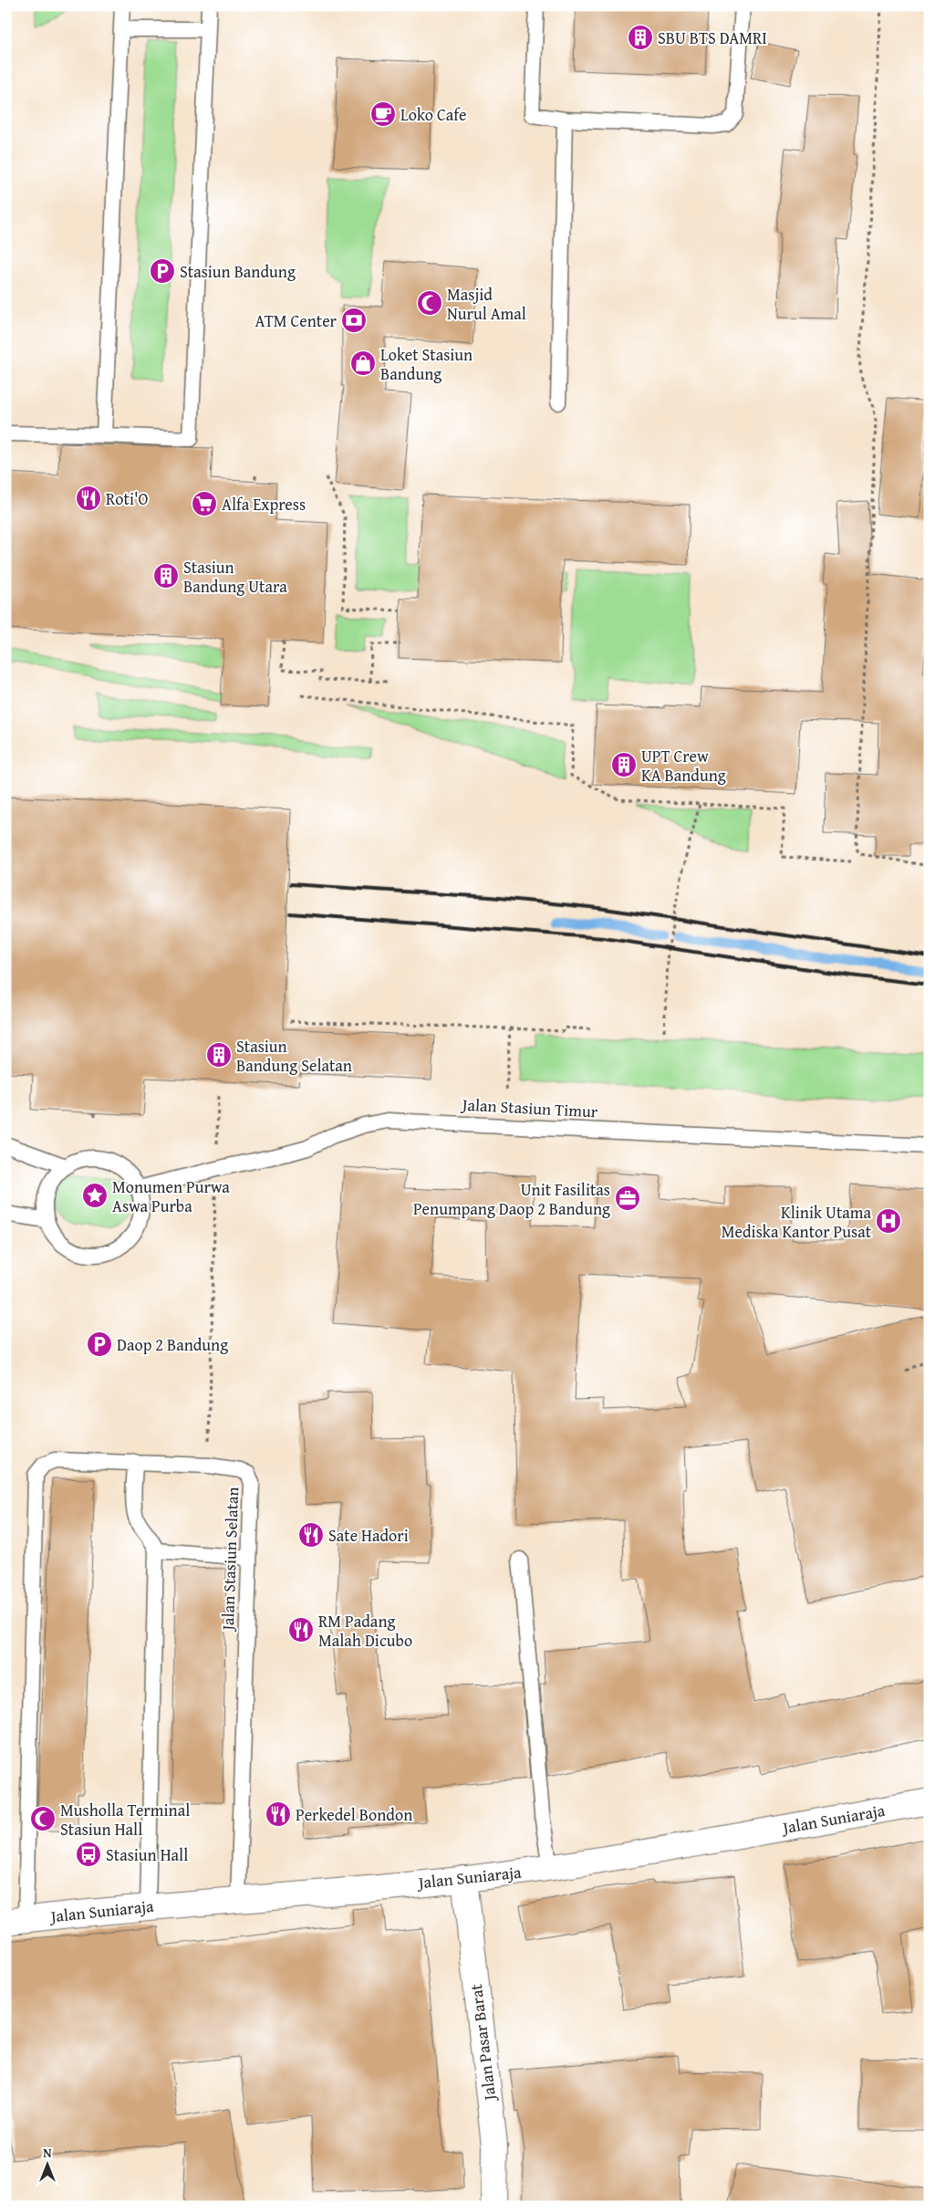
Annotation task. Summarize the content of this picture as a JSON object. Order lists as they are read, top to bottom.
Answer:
{
  "streets": {
    "main road": ["Jalan Suniaraja", "Jalan Pasar Barat"],
    "lane": ["Jalan Stasiun Timur", "Jalan Stasiun Selatan"]
  },
  "crossings": [
    ["Jalan Stasiun Selatan", "Jalan Suniaraja"],
    ["Jalan Suniaraja", "Jalan Pasar Barat"]
  ],
  "places": {
    "building": [
      "SBU BTS DAMRI",
      "Stasiun Bandung Utara",
      "UPT Crew KA Bandung",
      "Stasiun Bandung Selatan"
    ],
    "cafe": ["Loko Cafe"],
    "parking": ["Stasiun Bandung", "Daop 2 Bandung"],
    "mosque": ["Masjid Nurul Amal", "Musholla Terminal Stasiun Hall"],
    "bank": ["ATM Center"],
    "shop": ["Loket Stasiun Bandung"],
    "restaurant": [
      "Roti'O",
      "Sate Hadori",
      "RM Padang Malah Dicubo",
      "Perkedel Bondon"
    ],
    "supermarket": ["Alfa Express"],
    "place": ["Monumen Purwa Aswa Purba"],
    "office": ["Unit Fasilitas Penumpang Daop 2 Bandung"],
    "hospital": ["Klinik Utama Mediska Kantor Pusat"],
    "bus stop": ["Stasiun Hall"]
  },
  "north": "top"
}
